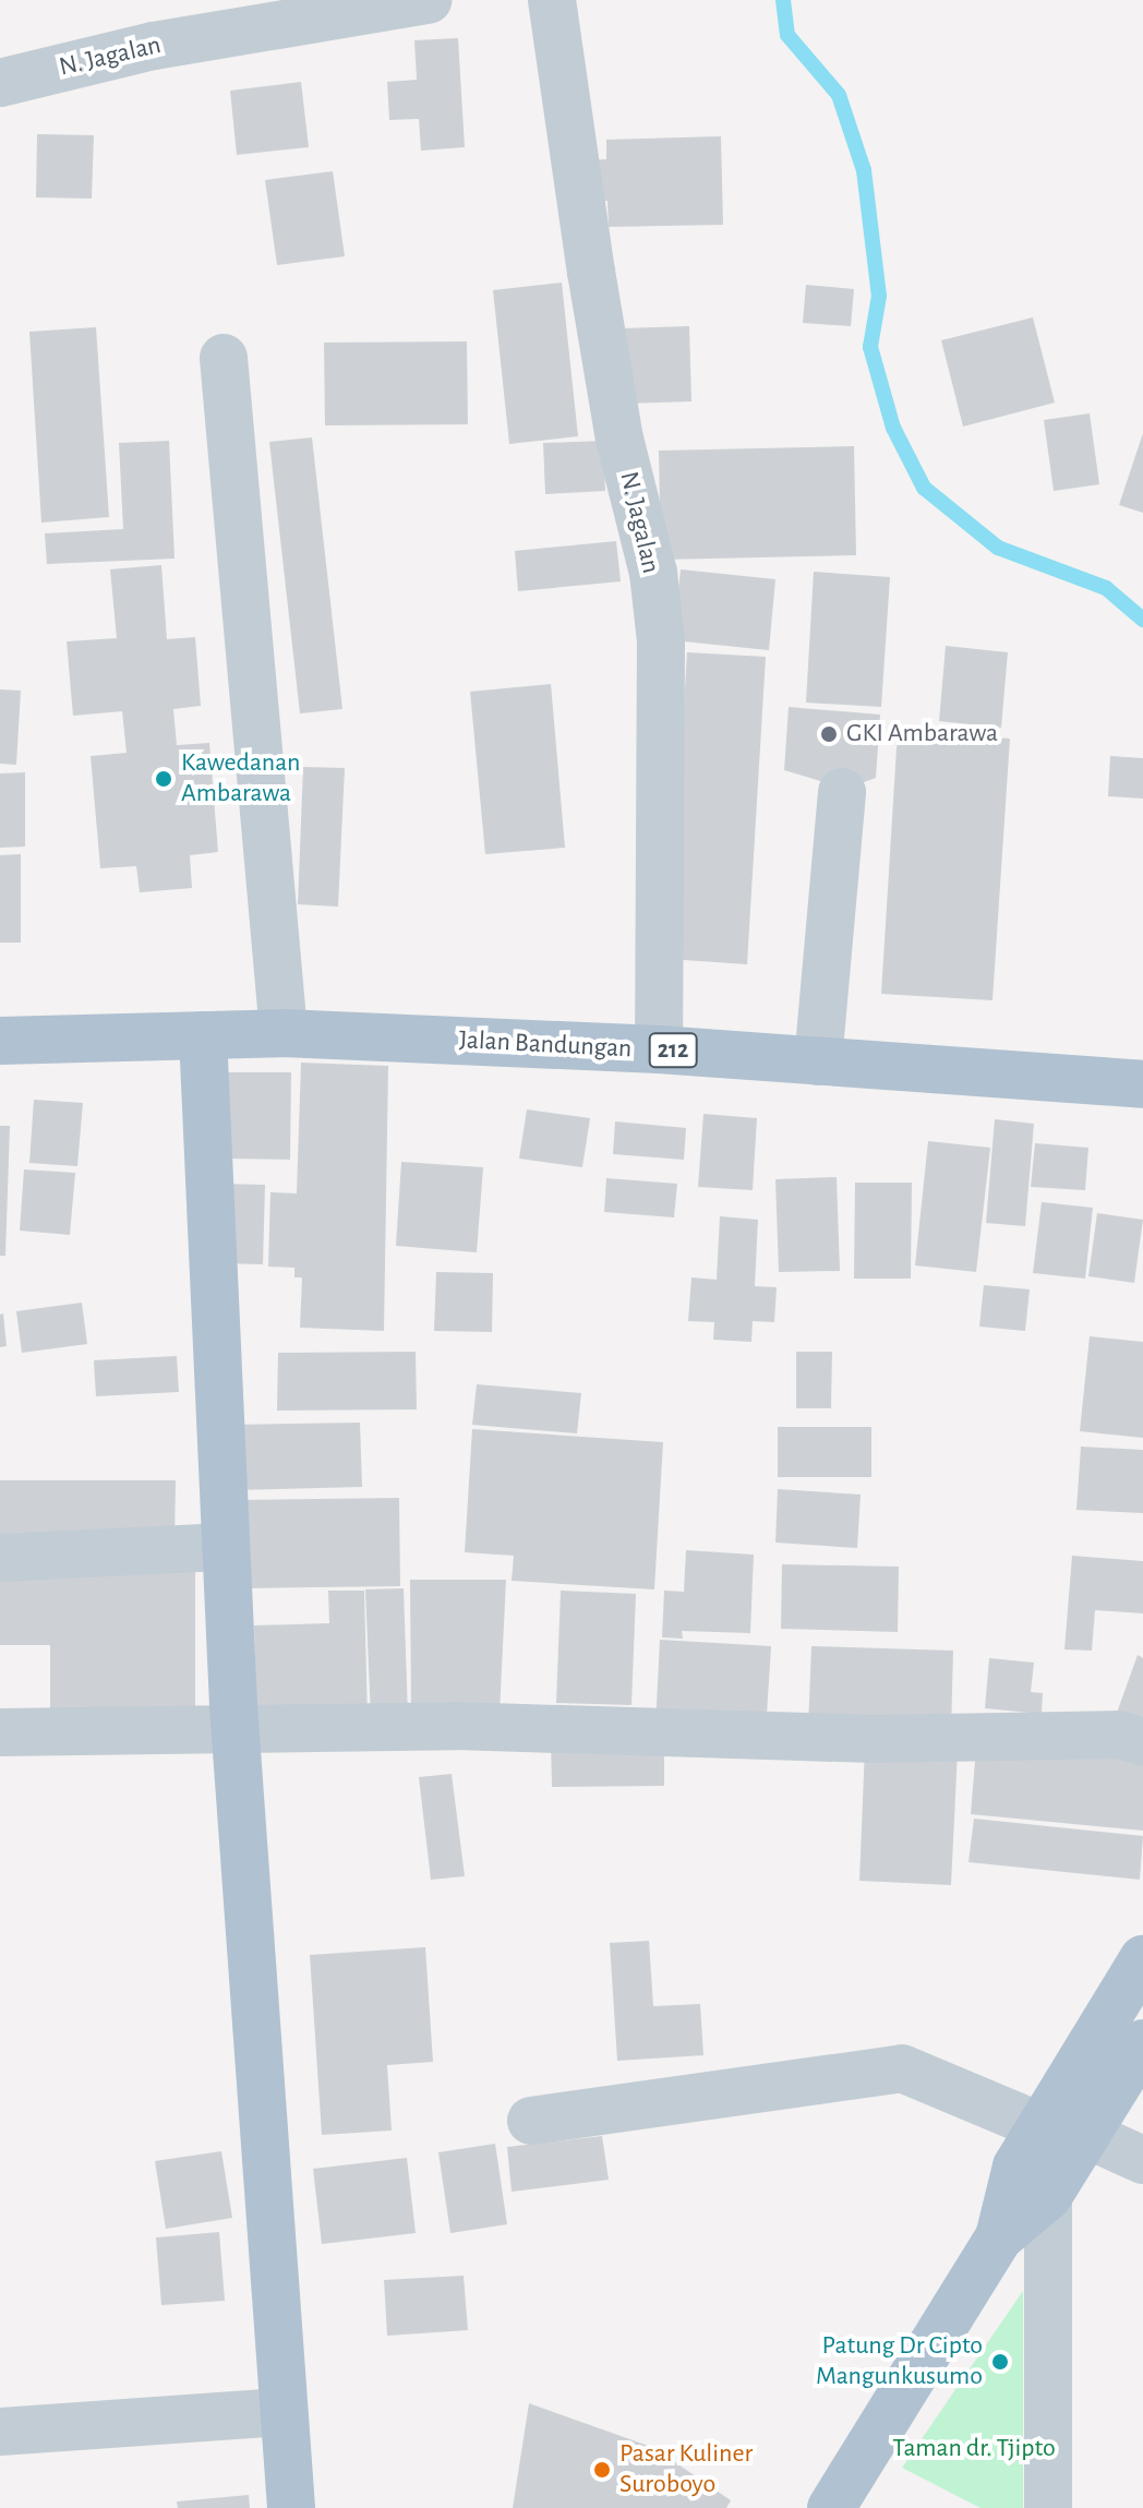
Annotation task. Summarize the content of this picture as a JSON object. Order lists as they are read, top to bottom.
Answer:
{
  "streets": {
    "main road": ["Jalan Bandungan", "212"],
    "street": ["N. Jagalan"]
  },
  "crossings": [
    ["N. Jagalan", "Jalan Bandungan"]
  ],
  "parks": ["Taman dr. Tjipto"],
  "places": [
    "GKI Ambarawa",
    "Kawedanan Ambarawa",
    "Patung Dr Cipto Mangunkusumo",
    "Pasar Kuliner Suroboyo"
  ]
}
